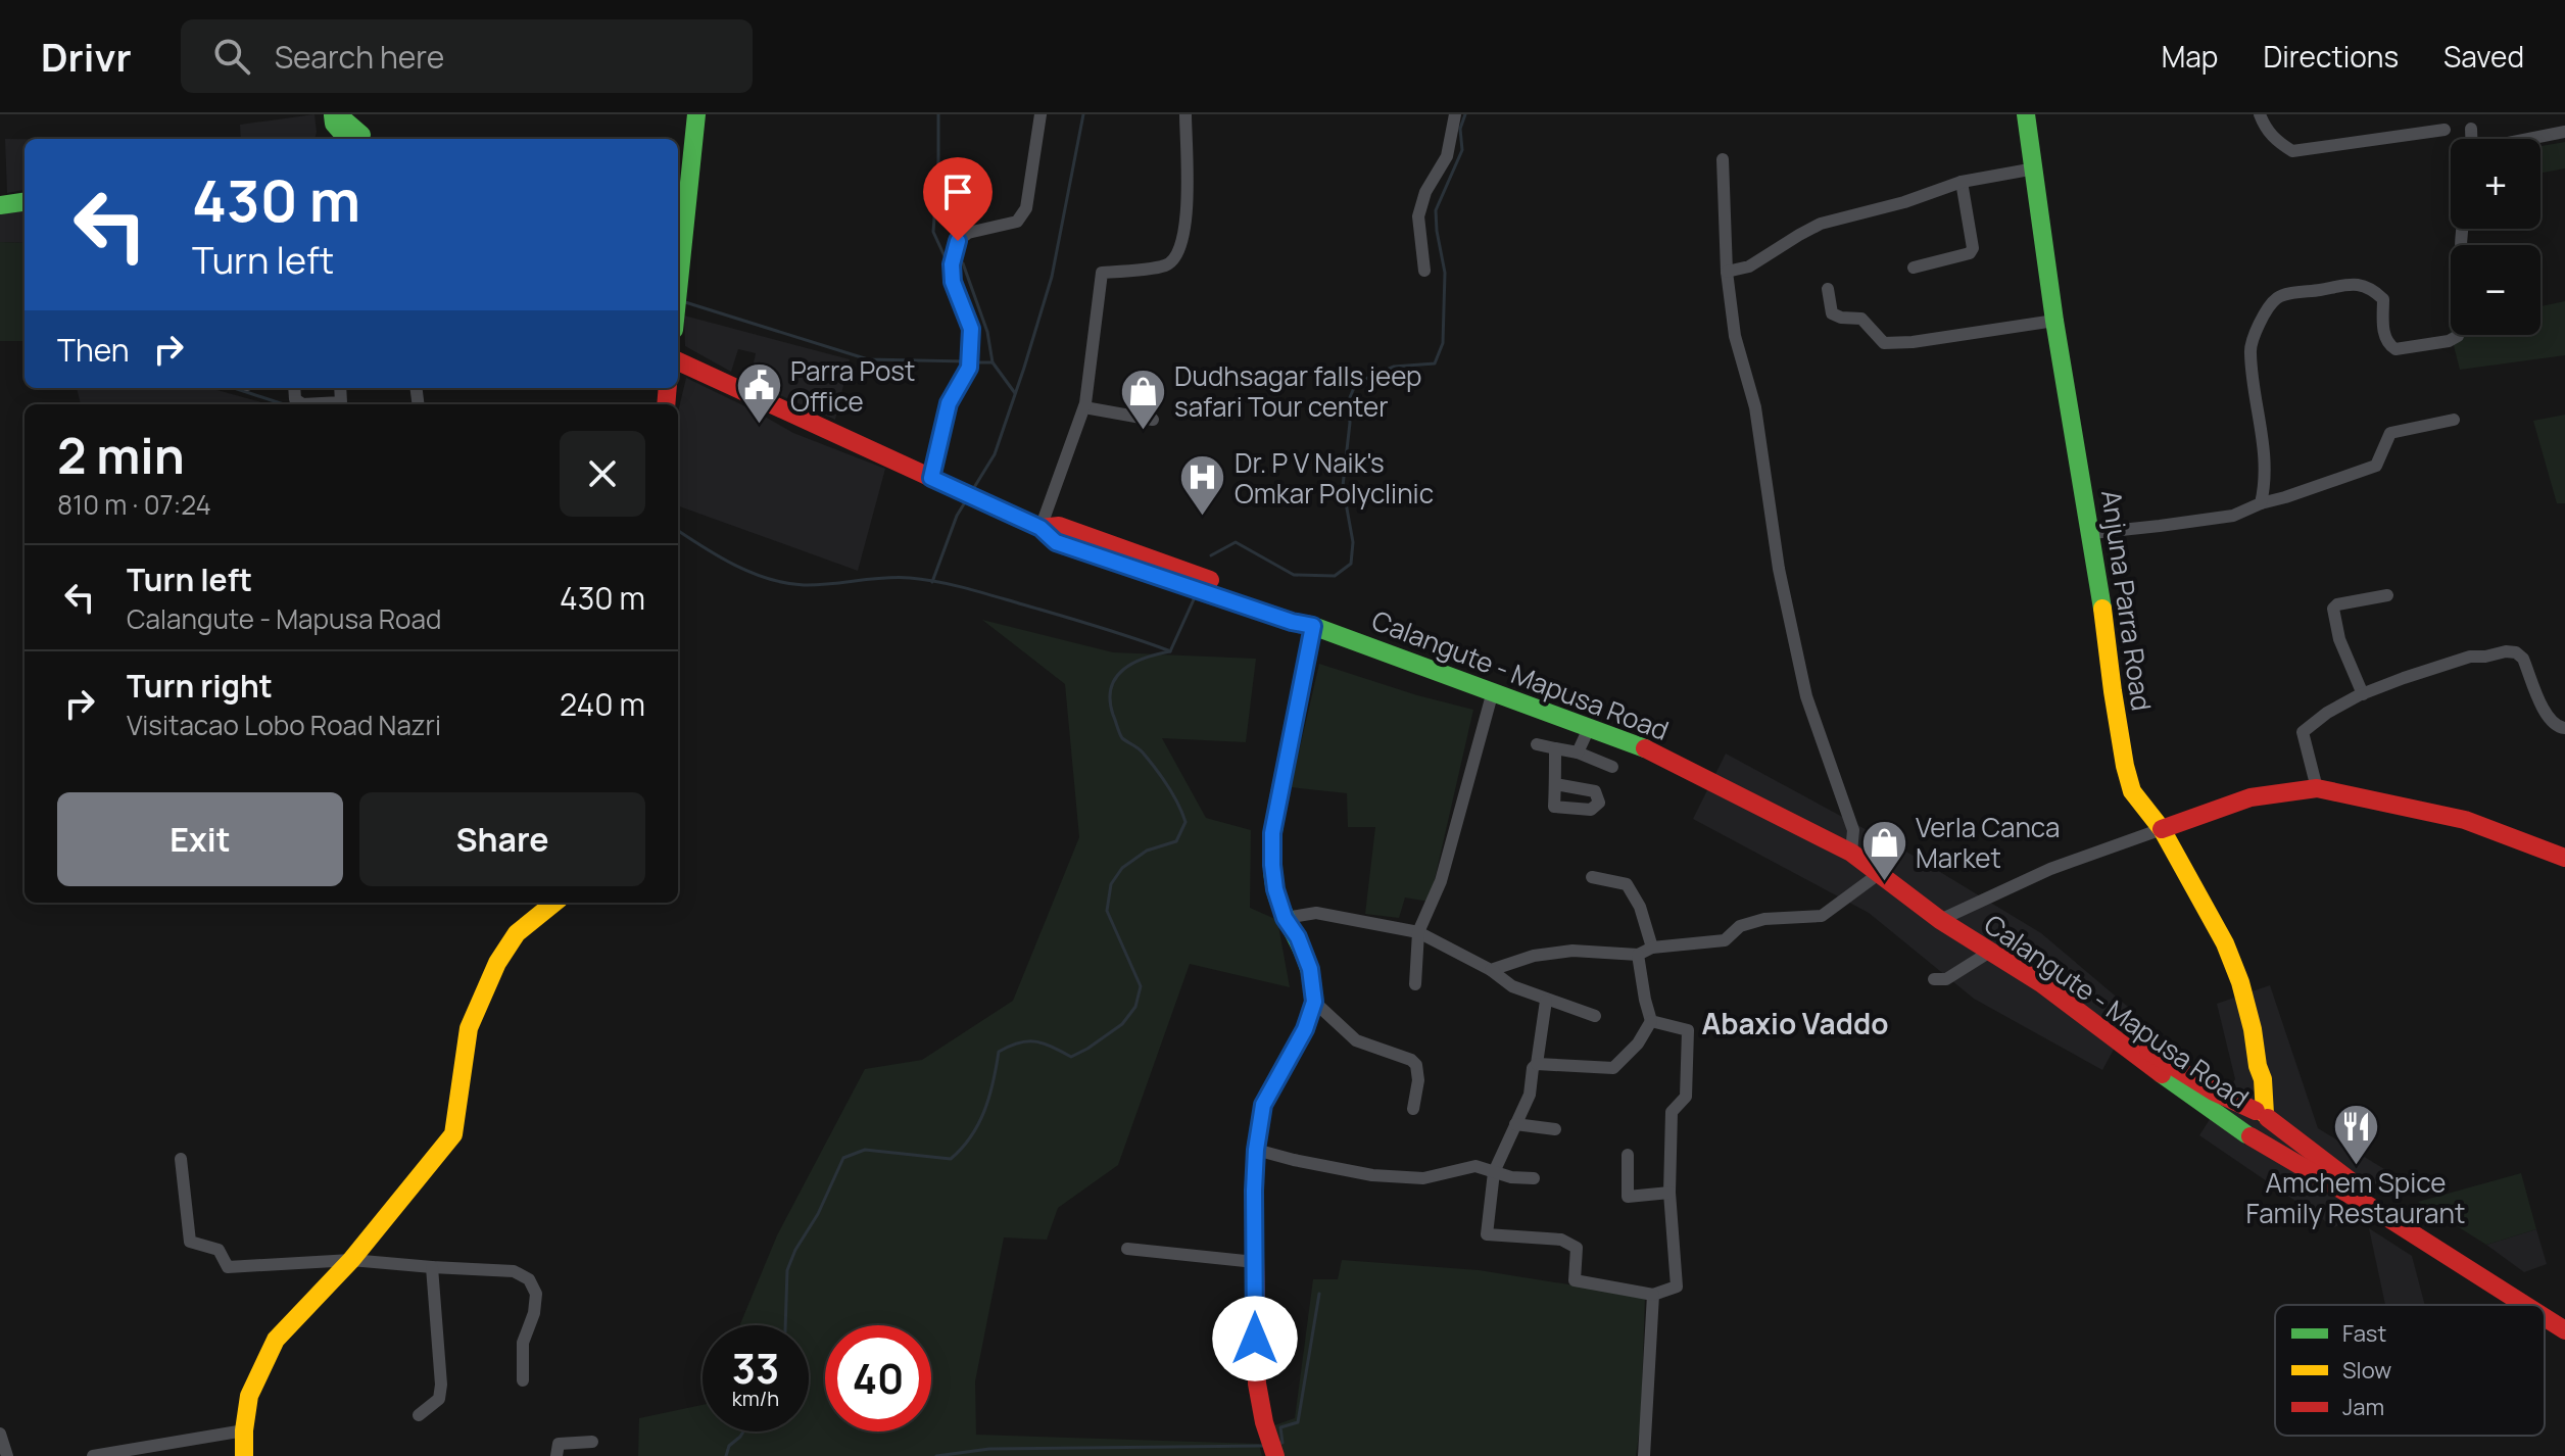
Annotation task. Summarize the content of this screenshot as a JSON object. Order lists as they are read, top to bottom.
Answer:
{
  "streets": {
    "street": ["Anjuna Parra Road", "Calangute - Mapusa Road"]
  },
  "crossings": [
    ["Anjuna Parra Road", "Calangute - Mapusa Road"]
  ],
  "districts": ["Abaxio Vaddo"],
  "places": {
    "public building": ["Parra Post Office"],
    "shop": ["Dudhsagar falls jeep safari Tour center", "Verla Canca Market"],
    "hospital": ["Dr. P V Naik's Omkar Polyclinic"],
    "restaurant": ["Amchem Spice Family Restaurant"]
  },
  "legend": ["Fast", "Slow", "Jam"],
  "page": {
    "header": "Drivr",
    "search": "Search here",
    "nav": ["Map", "Directions", "Saved"],
    "map_buttons": ["+", "−"],
    "turn": ["430 m", "Turn left"],
    "then": "Then",
    "heading": ["2 min", "810 m · 07:24"],
    "list": [
      {
        "name": "Turn left",
        "note": "Calangute - Mapusa Road",
        "value": "430 m"
      },
      {
        "name": "Turn right",
        "note": "Visitacao Lobo Road Nazri",
        "value": "240 m"
      }
    ],
    "buttons": ["Exit", "Share"],
    "speed": "33 km/h",
    "limit": "40"
  }
}
